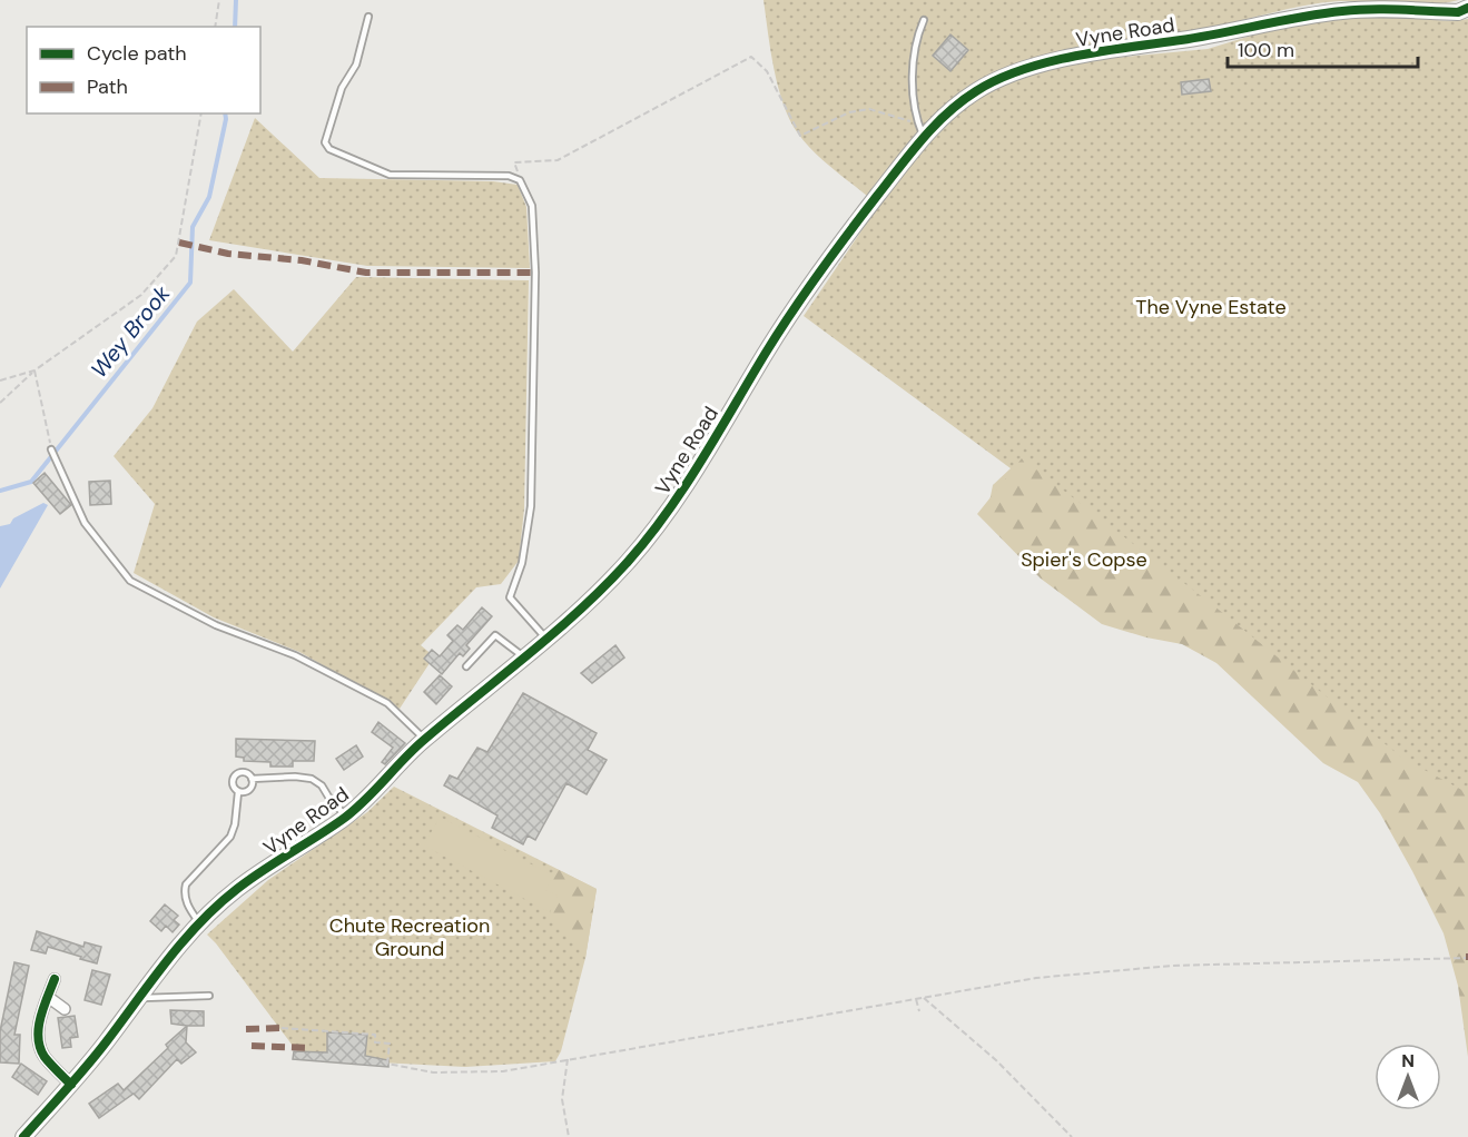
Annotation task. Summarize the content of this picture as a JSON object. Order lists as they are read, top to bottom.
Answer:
{
  "streets": {
    "street": ["Vyne Road"]
  },
  "water": ["Wey Brook"],
  "parks": ["The Vyne Estate", "Spier's Copse", "Chute Recreation Ground"],
  "legend": ["Cycle path", "Path"],
  "scale_bar": "100 m",
  "north": "top"
}
